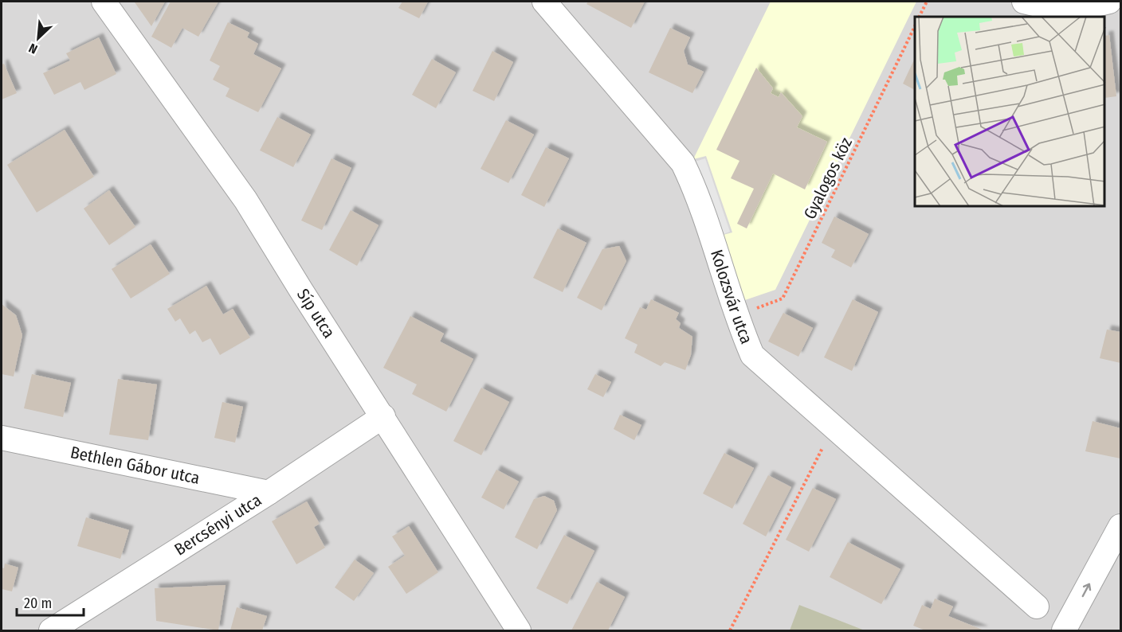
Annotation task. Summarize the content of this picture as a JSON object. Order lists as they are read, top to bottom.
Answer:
{
  "streets": {
    "street": [
      "Kolozsvár utca",
      "Síp utca",
      "Bethlen Gábor utca",
      "Bercsényi utca"
    ],
    "path": ["Gyalogos köz"]
  },
  "crossings": [
    ["Gyalogos köz", "Kolozsvár utca"],
    ["Síp utca", "Bercsényi utca"],
    ["Bethlen Gábor utca", "Bercsényi utca"]
  ],
  "scale_bar": "20 m",
  "north": "bottom left"
}
